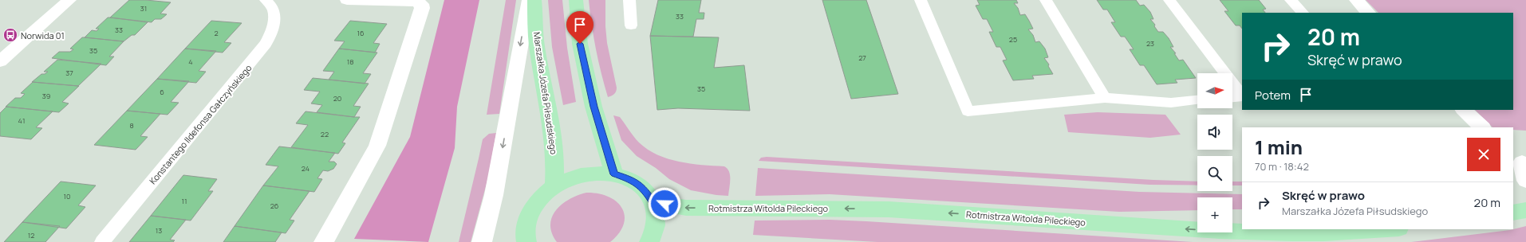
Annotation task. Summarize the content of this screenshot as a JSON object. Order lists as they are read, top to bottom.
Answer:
{
  "streets": {
    "main road": ["Marszałka Józefa Piłsudskiego", "Rotmistrza Witolda Pileckiego"],
    "lane": ["Konstantego Ildefonsa Gałczyńskiego"]
  },
  "one_way": ["Rotmistrza Witolda Pileckiego"],
  "places": {
    "bus stop": ["Norwida 01"]
  },
  "house_numbers": [
    "31",
    "33",
    "33",
    "2",
    "16",
    "25",
    "23",
    "35",
    "27",
    "4",
    "18",
    "37",
    "35",
    "6",
    "39",
    "20",
    "41",
    "8",
    "22",
    "24",
    "10",
    "11",
    "26",
    "13",
    "12"
  ],
  "north": "right",
  "page": {
    "turn": ["20 m", "Skręć w prawo"],
    "map_buttons": "+",
    "then": "Potem",
    "heading": ["1 min", "70 m · 18:42"],
    "list": [
      {
        "name": "Skręć w prawo",
        "note": "Marszałka Józefa Piłsudskiego",
        "value": "20 m"
      }
    ]
  }
}
